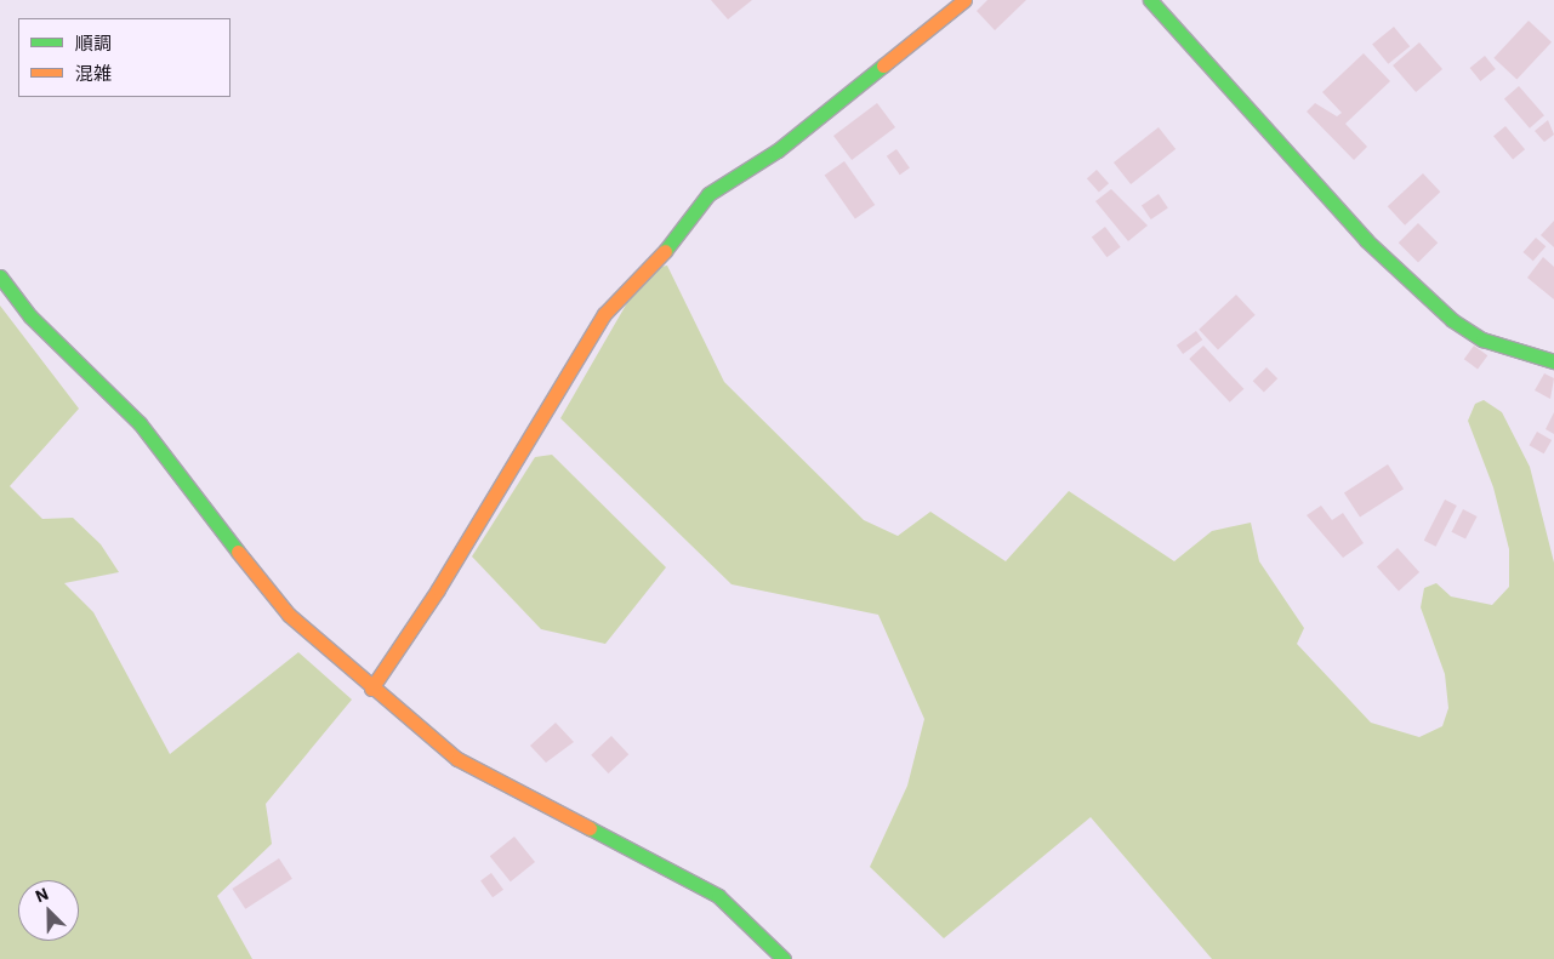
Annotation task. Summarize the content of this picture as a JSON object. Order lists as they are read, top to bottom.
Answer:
{
  "legend": ["順調", "混雑"],
  "north": "top left"
}
